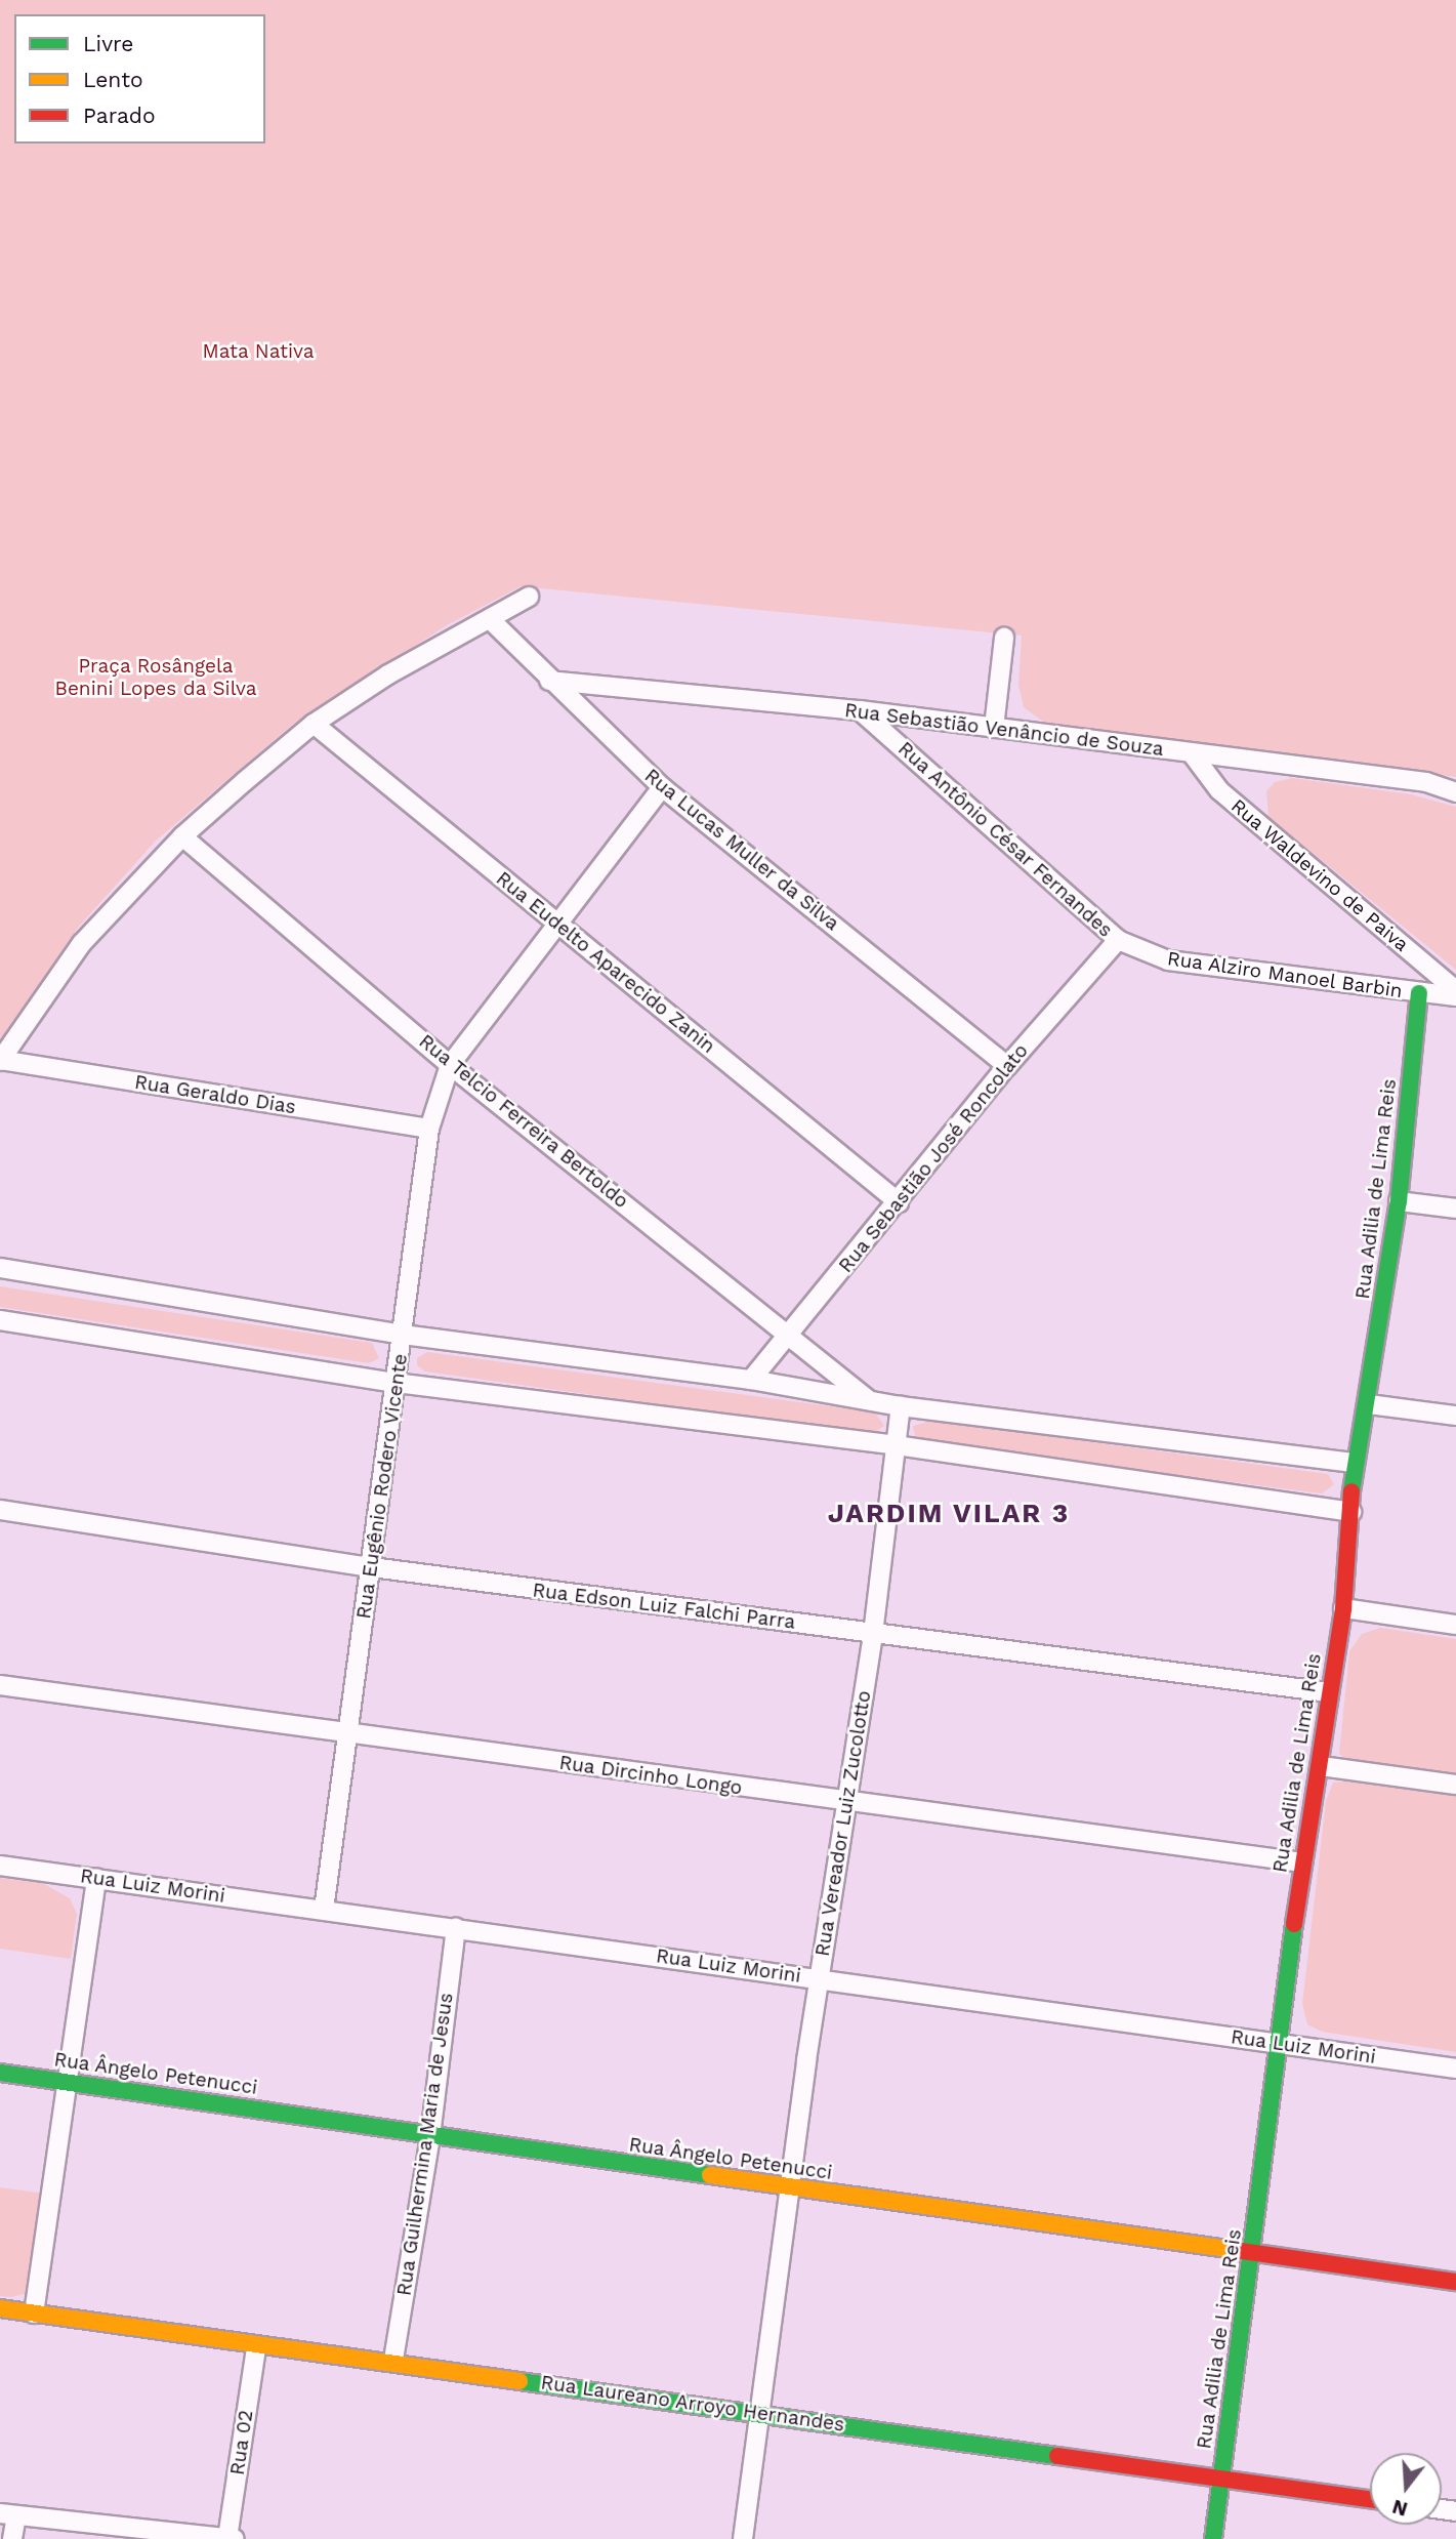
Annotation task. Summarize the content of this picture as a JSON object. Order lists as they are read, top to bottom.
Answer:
{
  "streets": {
    "street": [
      "Rua Sebastião Venâncio de Souza",
      "Rua Antônio César Fernandes",
      "Rua Lucas Muller da Silva",
      "Rua Waldevino de Paiva",
      "Rua Eudelto Aparecido Zanin",
      "Rua Alziro Manoel Barbin",
      "Rua Geraldo Dias",
      "Rua Telcio Ferreira Bertoldo",
      "Rua Sebastião José Roncolato",
      "Rua Adilia de Lima Reis",
      "Rua Eugênio Rodero Vicente",
      "Rua Edson Luiz Falchi Parra",
      "Rua Dircinho Longo",
      "Rua Vereador Luiz Zucolotto",
      "Rua Luiz Morini",
      "Rua Ângelo Petenucci",
      "Rua Guilhermina Maria de Jesus",
      "Rua Laureano Arroyo Hernandes",
      "Rua 02"
    ]
  },
  "crossings": [
    ["Rua Sebastião Venâncio de Souza", "Rua Antônio César Fernandes"],
    ["Rua Sebastião Venâncio de Souza", "Rua Lucas Muller da Silva"],
    ["Rua Sebastião Venâncio de Souza", "Rua Waldevino de Paiva"],
    ["Rua Antônio César Fernandes", "Rua Alziro Manoel Barbin"],
    ["Rua Antônio César Fernandes", "Rua Sebastião José Roncolato"],
    ["Rua Lucas Muller da Silva", "Rua Sebastião José Roncolato"],
    ["Rua Lucas Muller da Silva", "Rua Eugênio Rodero Vicente"],
    ["Rua Eudelto Aparecido Zanin", "Rua Sebastião José Roncolato"],
    ["Rua Eudelto Aparecido Zanin", "Rua Eugênio Rodero Vicente"],
    ["Rua Alziro Manoel Barbin", "Rua Sebastião José Roncolato"],
    ["Rua Alziro Manoel Barbin", "Rua Adilia de Lima Reis"],
    ["Rua Geraldo Dias", "Rua Eugênio Rodero Vicente"],
    ["Rua Telcio Ferreira Bertoldo", "Rua Sebastião José Roncolato"],
    ["Rua Telcio Ferreira Bertoldo", "Rua Eugênio Rodero Vicente"],
    ["Rua Adilia de Lima Reis", "Rua Edson Luiz Falchi Parra"],
    ["Rua Adilia de Lima Reis", "Rua Dircinho Longo"],
    ["Rua Adilia de Lima Reis", "Rua Luiz Morini"],
    ["Rua Adilia de Lima Reis", "Rua Ângelo Petenucci"],
    ["Rua Adilia de Lima Reis", "Rua Laureano Arroyo Hernandes"],
    ["Rua Eugênio Rodero Vicente", "Rua Edson Luiz Falchi Parra"],
    ["Rua Eugênio Rodero Vicente", "Rua Dircinho Longo"],
    ["Rua Eugênio Rodero Vicente", "Rua Luiz Morini"],
    ["Rua Edson Luiz Falchi Parra", "Rua Vereador Luiz Zucolotto"],
    ["Rua Dircinho Longo", "Rua Vereador Luiz Zucolotto"],
    ["Rua Vereador Luiz Zucolotto", "Rua Luiz Morini"],
    ["Rua Vereador Luiz Zucolotto", "Rua Ângelo Petenucci"],
    ["Rua Vereador Luiz Zucolotto", "Rua Laureano Arroyo Hernandes"],
    ["Rua Luiz Morini", "Rua Guilhermina Maria de Jesus"],
    ["Rua Ângelo Petenucci", "Rua Guilhermina Maria de Jesus"],
    ["Rua Guilhermina Maria de Jesus", "Rua Laureano Arroyo Hernandes"],
    ["Rua Laureano Arroyo Hernandes", "Rua 02"]
  ],
  "districts": ["JARDIM VILAR 3"],
  "parks": ["Mata Nativa", "Praça Rosângela Benini Lopes da Silva"],
  "legend": ["Livre", "Lento", "Parado"],
  "north": "bottom"
}
